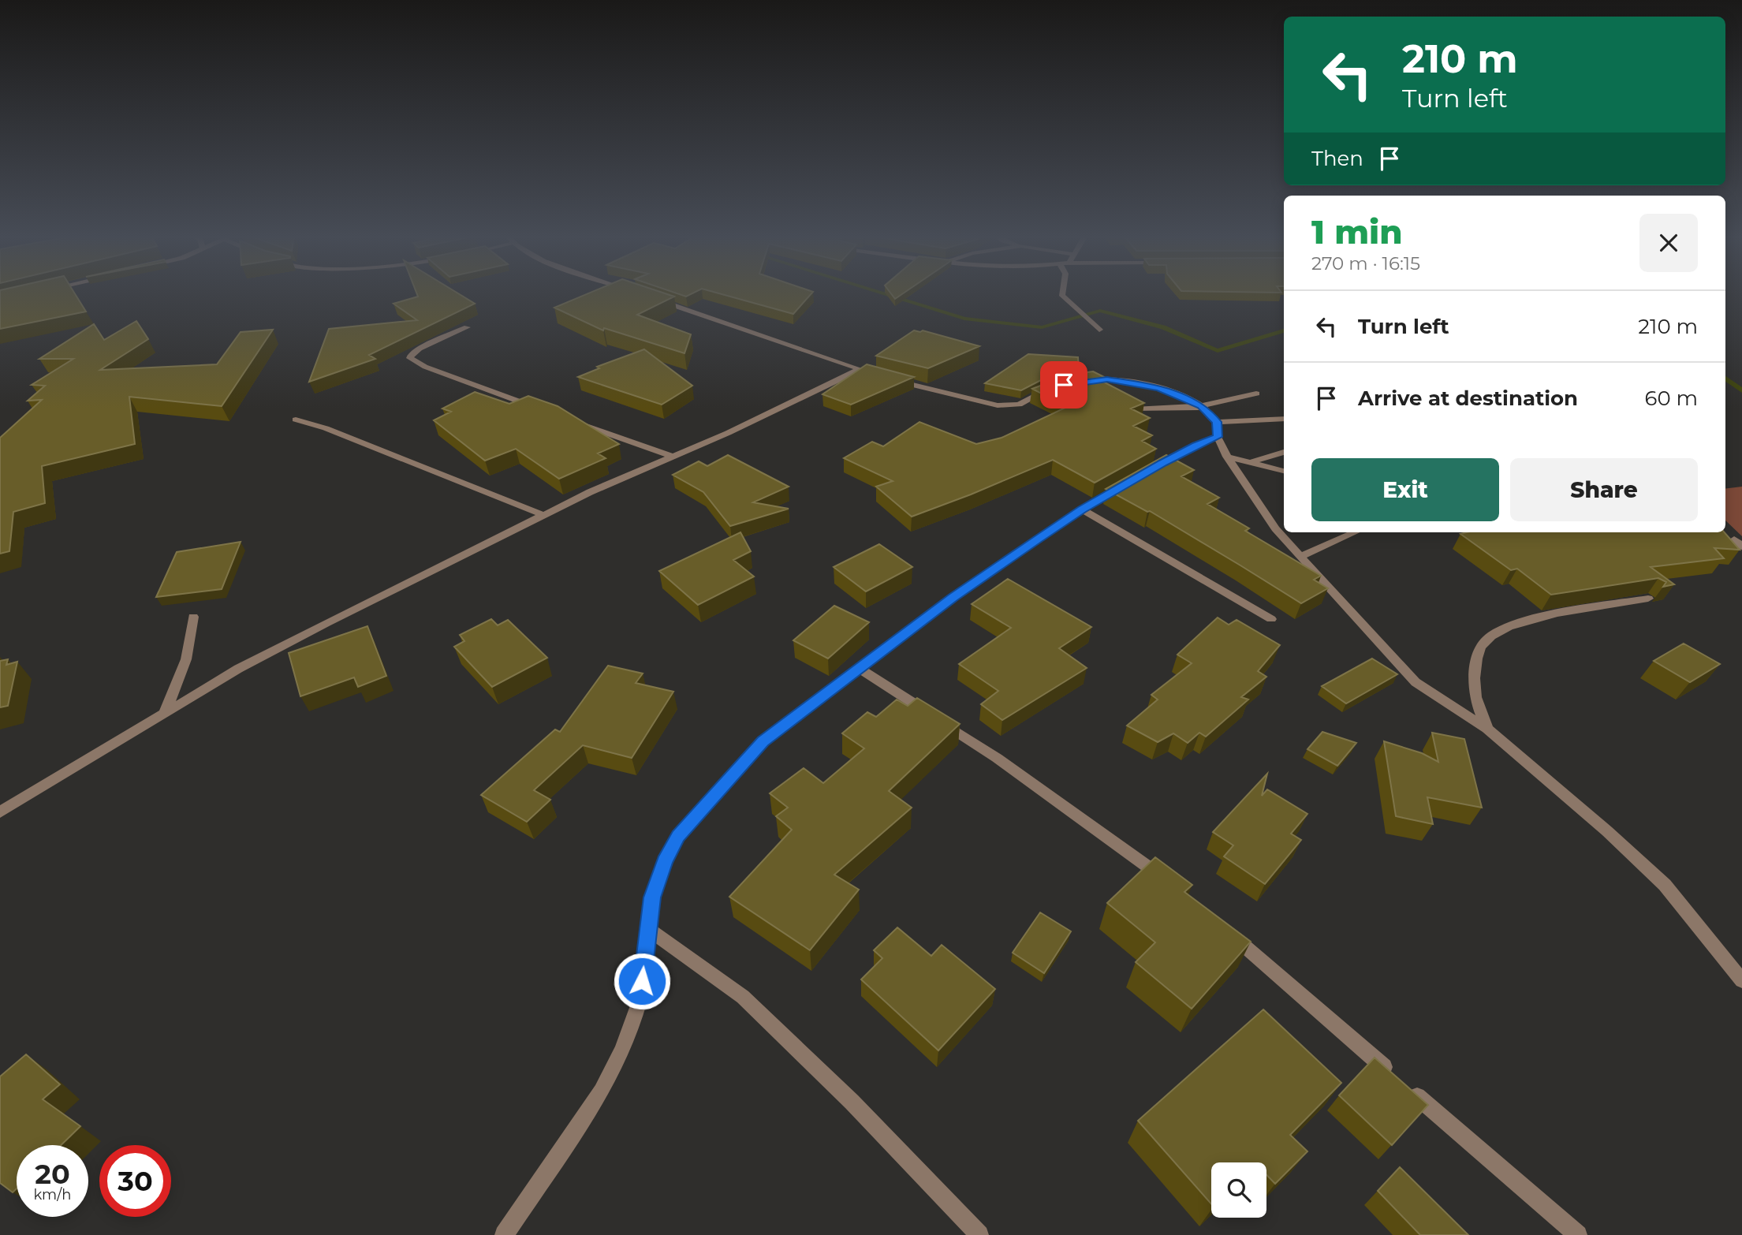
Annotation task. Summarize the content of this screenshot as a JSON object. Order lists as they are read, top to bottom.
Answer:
{
  "page": {
    "turn": ["210 m", "Turn left"],
    "then": "Then",
    "heading": ["1 min", "270 m · 16:15"],
    "list": [
      {
        "name": "Turn left",
        "value": "210 m"
      },
      {
        "name": "Arrive at destination",
        "value": "60 m"
      }
    ],
    "buttons": ["Exit", "Share"],
    "speed": "20 km/h",
    "limit": "30"
  }
}
